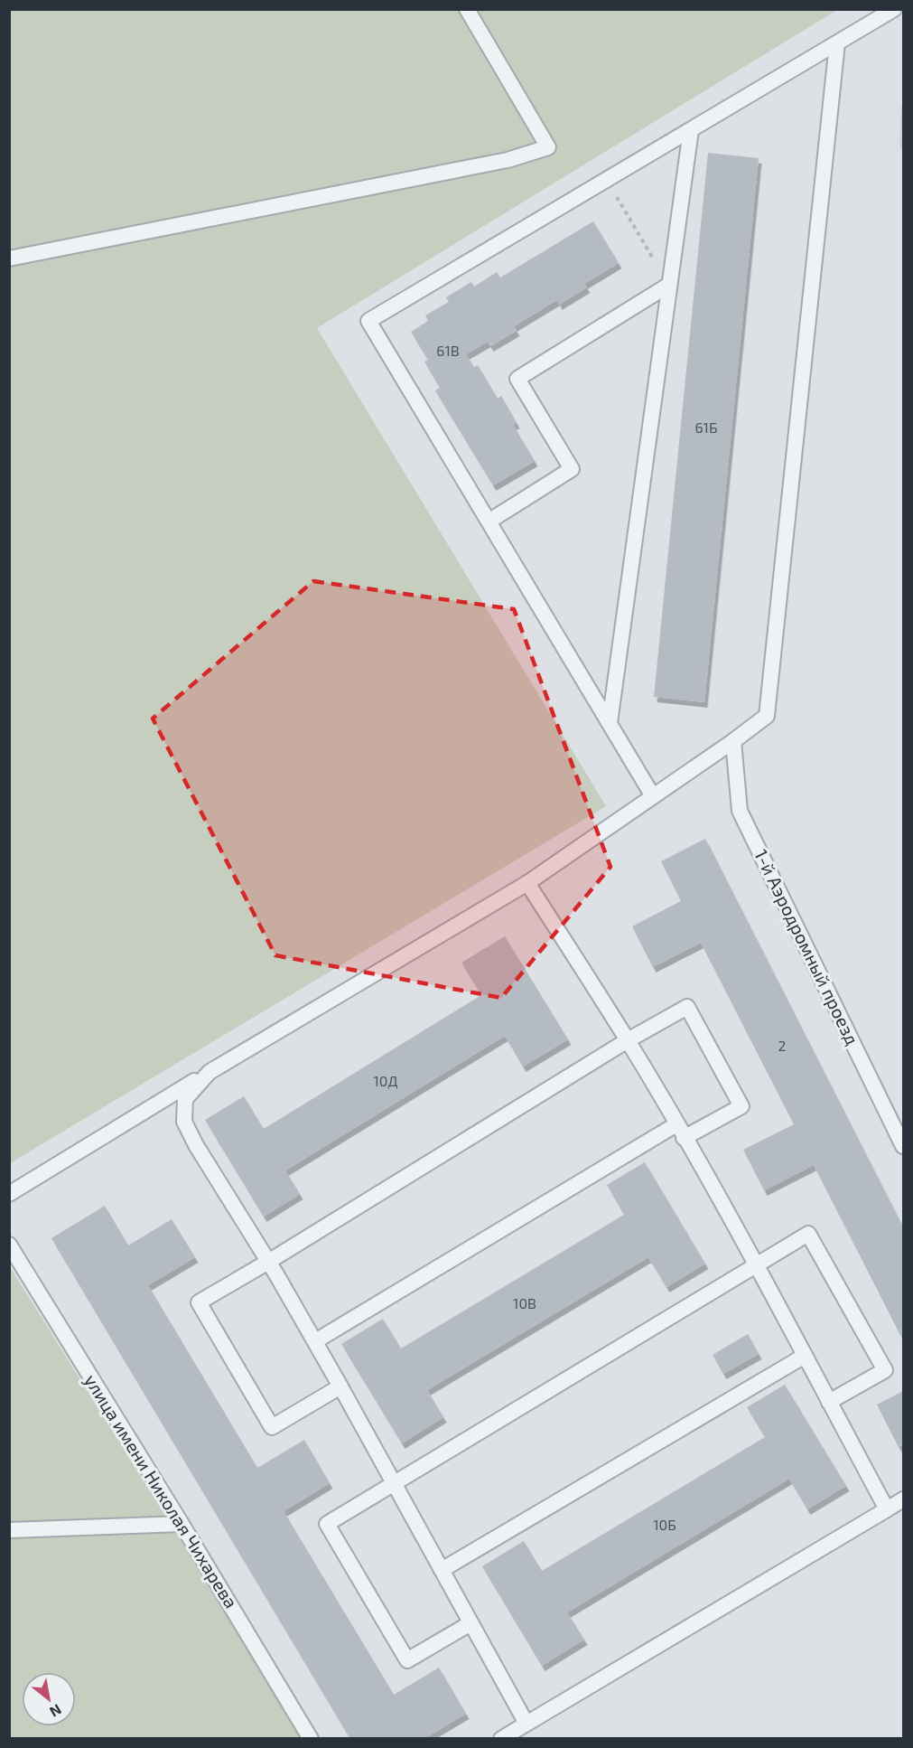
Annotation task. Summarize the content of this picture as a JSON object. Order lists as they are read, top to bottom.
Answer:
{
  "streets": {
    "lane": ["1-й Аэродромный проезд", "улица имени Николая Чихарева"]
  },
  "house_numbers": [
    "61В",
    "61Б",
    "2",
    "10Д",
    "10В",
    "10Б"
  ],
  "north": "bottom right"
}
